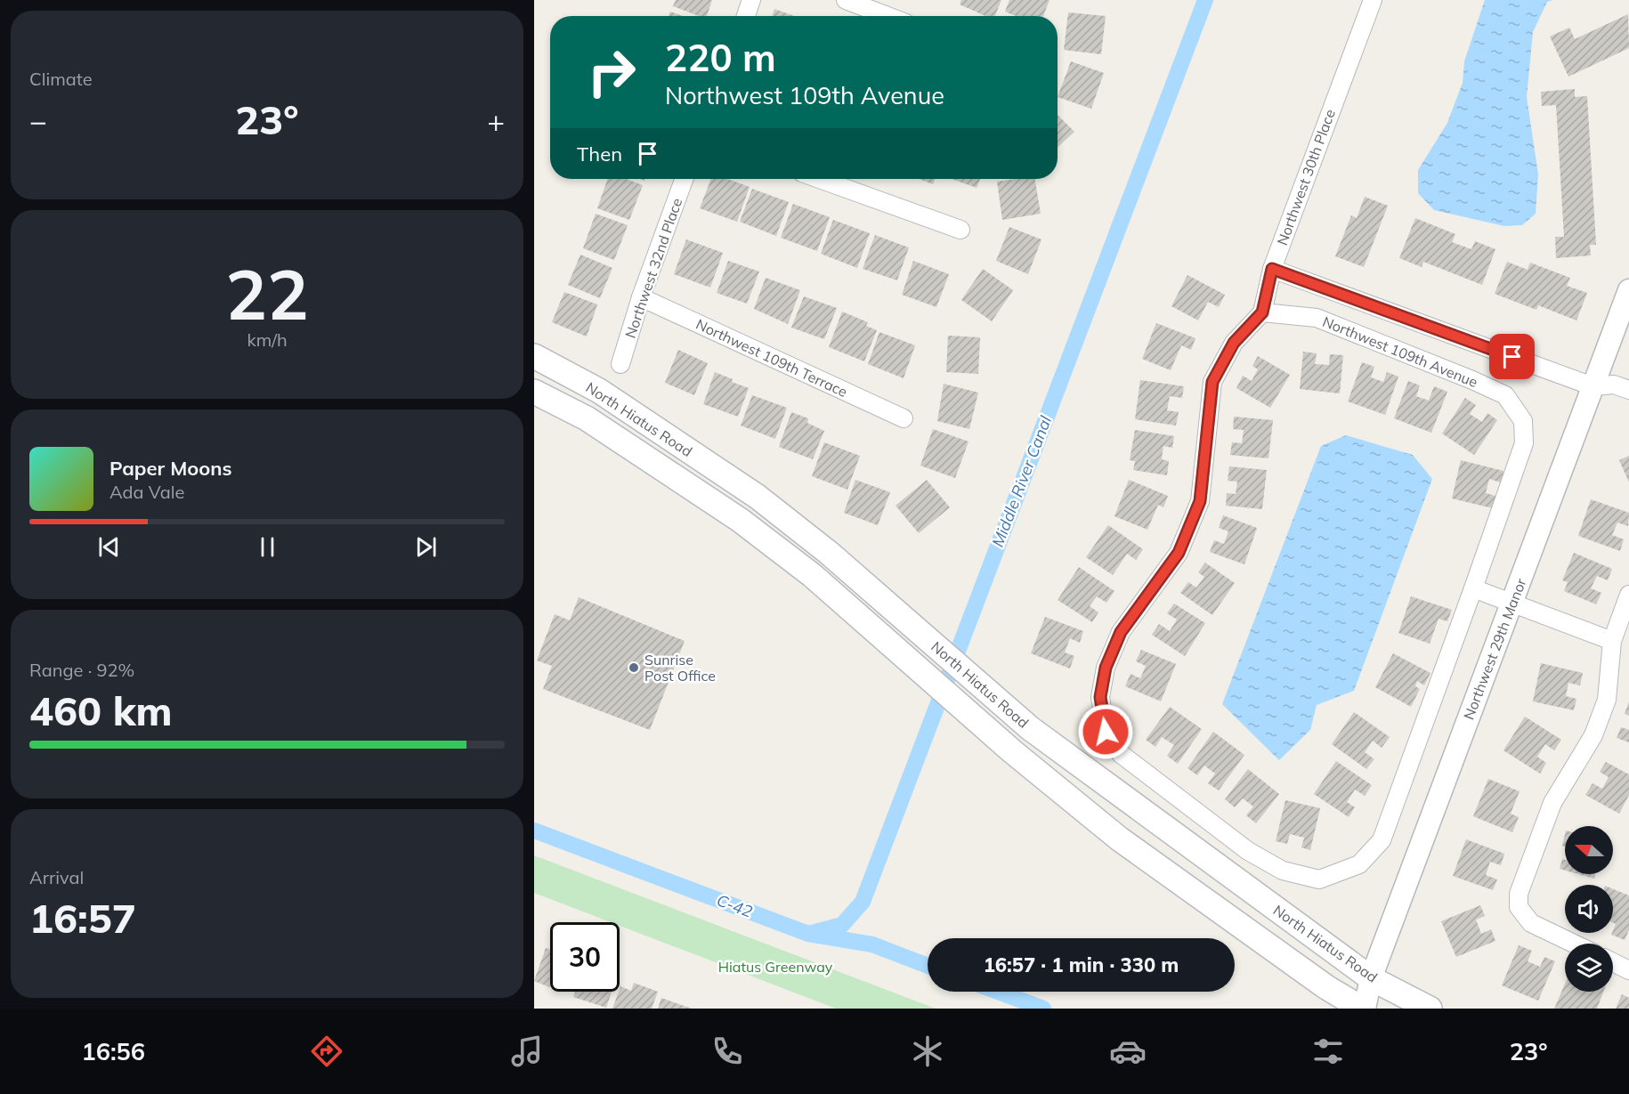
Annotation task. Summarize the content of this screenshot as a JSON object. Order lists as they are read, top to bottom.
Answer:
{
  "streets": {
    "main road": ["North Hiatus Road"],
    "street": [
      "Northwest 30th Place",
      "Northwest 32nd Place",
      "Northwest 109th Avenue",
      "Northwest 109th Terrace",
      "Northwest 29th Manor"
    ]
  },
  "crossings": [
    ["Northwest 30th Place", "Northwest 109th Avenue"],
    ["Northwest 32nd Place", "Northwest 109th Terrace"],
    ["North Hiatus Road", "Northwest 29th Manor"]
  ],
  "water": ["Middle River Canal", "C-42"],
  "parks": ["Hiatus Greenway"],
  "places": ["Sunrise Post Office"],
  "north": "left",
  "page": {
    "tile": [
      "Climate",
      ["22", "km/h"],
      ["Range · 92%", "460 km"],
      ["Arrival", "16:57"]
    ],
    "turn": ["220 m", "Northwest 109th Avenue"],
    "heat": ["−", "23°", "+"],
    "then": "Then",
    "song": ["Paper Moons", "Ada Vale"],
    "limit": "30",
    "trip": "16:57 · 1 min · 330 m",
    "tabs": ["16:56", "23°"]
  }
}
